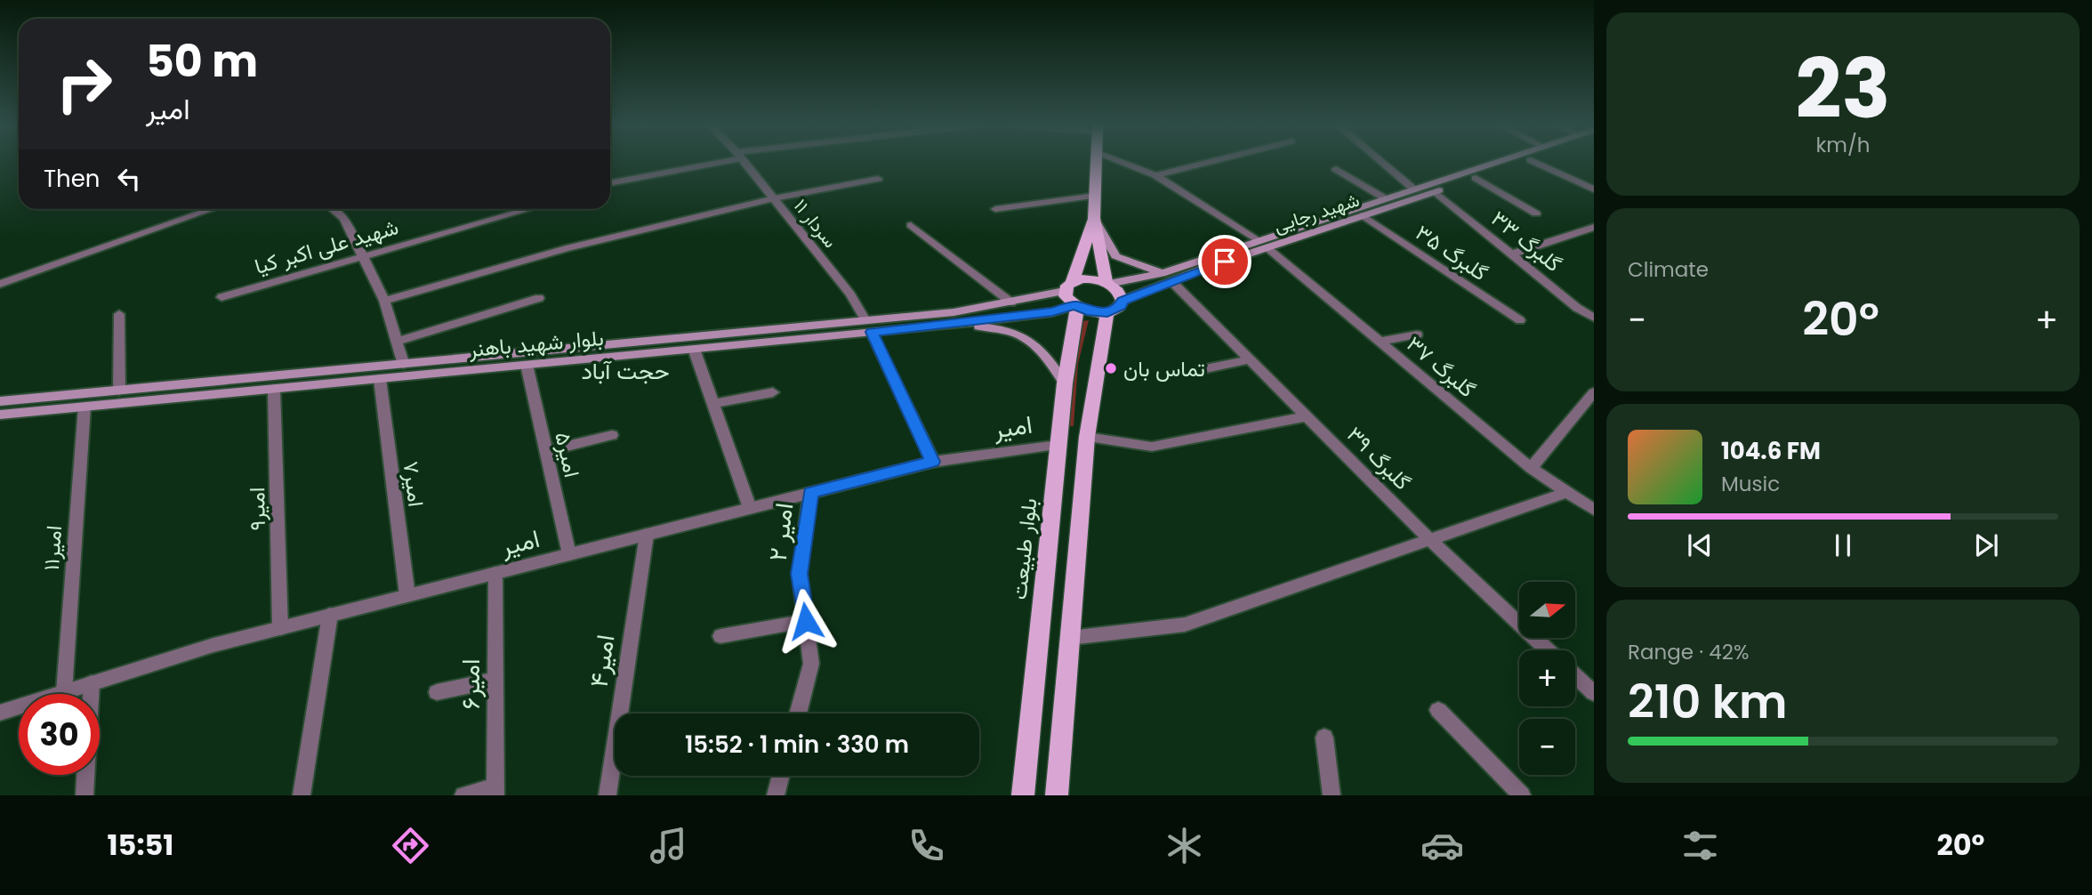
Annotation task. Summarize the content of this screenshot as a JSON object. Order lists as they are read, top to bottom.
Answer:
{
  "streets": {
    "main road": ["شهید رجایی", "بلوار شهید باهنر", "بلوار طبیعت"],
    "street": [
      "سردار ۱۱",
      "گلبرگ ۳۳",
      "شهید علی اکبر کیا",
      "گلبرگ ۳۵",
      "گلبرگ ۳۷",
      "امیر",
      "امیر۵",
      "گلبرگ ۳۹",
      "امیر۷",
      "امیر۹",
      "امیر ۲",
      "امیر۱۱",
      "امیر۴",
      "امیر۶"
    ]
  },
  "crossings": [
    ["شهید رجایی", "گلبرگ ۳۳"],
    ["شهید رجایی", "گلبرگ ۳۵"],
    ["شهید رجایی", "گلبرگ ۳۷"],
    ["شهید رجایی", "گلبرگ ۳۹"],
    ["سردار ۱۱", "بلوار شهید باهنر"],
    ["بلوار شهید باهنر", "امیر۵"],
    ["بلوار شهید باهنر", "امیر۷"],
    ["بلوار شهید باهنر", "امیر۹"],
    ["بلوار شهید باهنر", "امیر۱۱"],
    ["بلوار شهید باهنر", "بلوار طبیعت"],
    ["امیر", "امیر۵"],
    ["امیر", "امیر۷"],
    ["امیر", "امیر۹"],
    ["امیر", "امیر ۲"],
    ["امیر", "امیر۱۱"],
    ["امیر", "بلوار طبیعت"],
    ["امیر", "امیر۴"],
    ["امیر", "امیر۶"]
  ],
  "districts": ["حجت آباد"],
  "places": ["تماس بان"],
  "north": "right",
  "page": {
    "tile": [
      ["23", "km/h"],
      "Climate",
      ["Range · 42%", "210 km"]
    ],
    "turn": ["50 m", "امیر"],
    "then": "Then",
    "heat": ["−", "20°", "+"],
    "song": ["104.6 FM", "Music"],
    "map_buttons": ["+", "−"],
    "limit": "30",
    "trip": "15:52 · 1 min · 330 m",
    "tabs": ["15:51", "20°"]
  }
}
